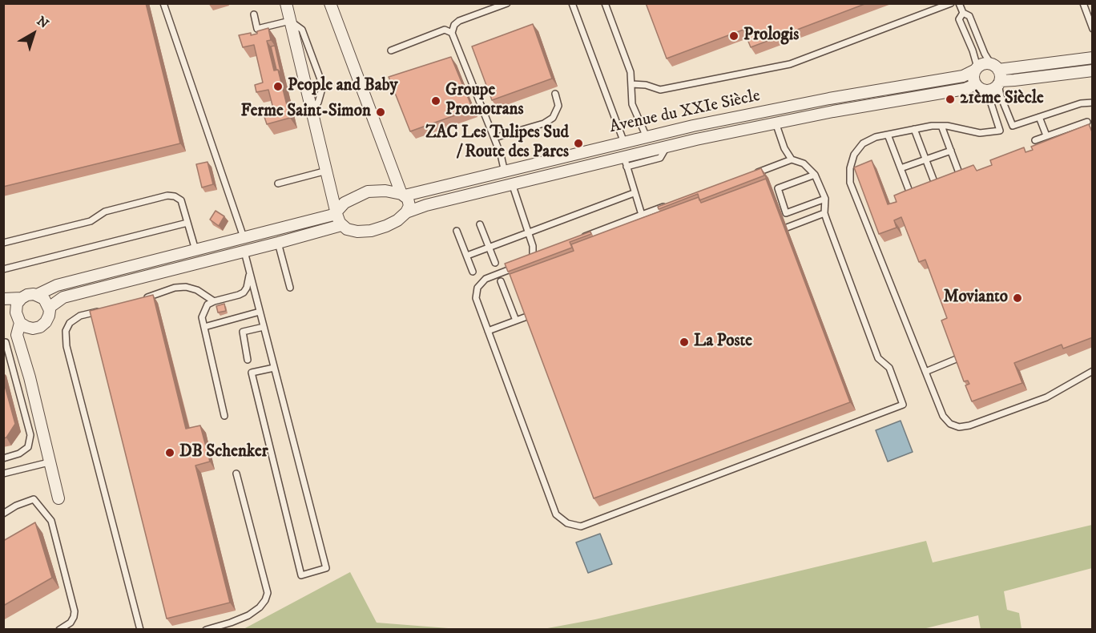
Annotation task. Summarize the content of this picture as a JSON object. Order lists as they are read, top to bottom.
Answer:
{
  "streets": {
    "street": ["Avenue du XXIe Siècle"]
  },
  "places": [
    "Prologis",
    "People and Baby",
    "21ème Siècle",
    "Groupe Promotrans",
    "Ferme Saint-Simon",
    "ZAC Les Tulipes Sud / Route des Parcs",
    "Movianto",
    "La Poste",
    "DB Schenker"
  ],
  "north": "top right"
}
